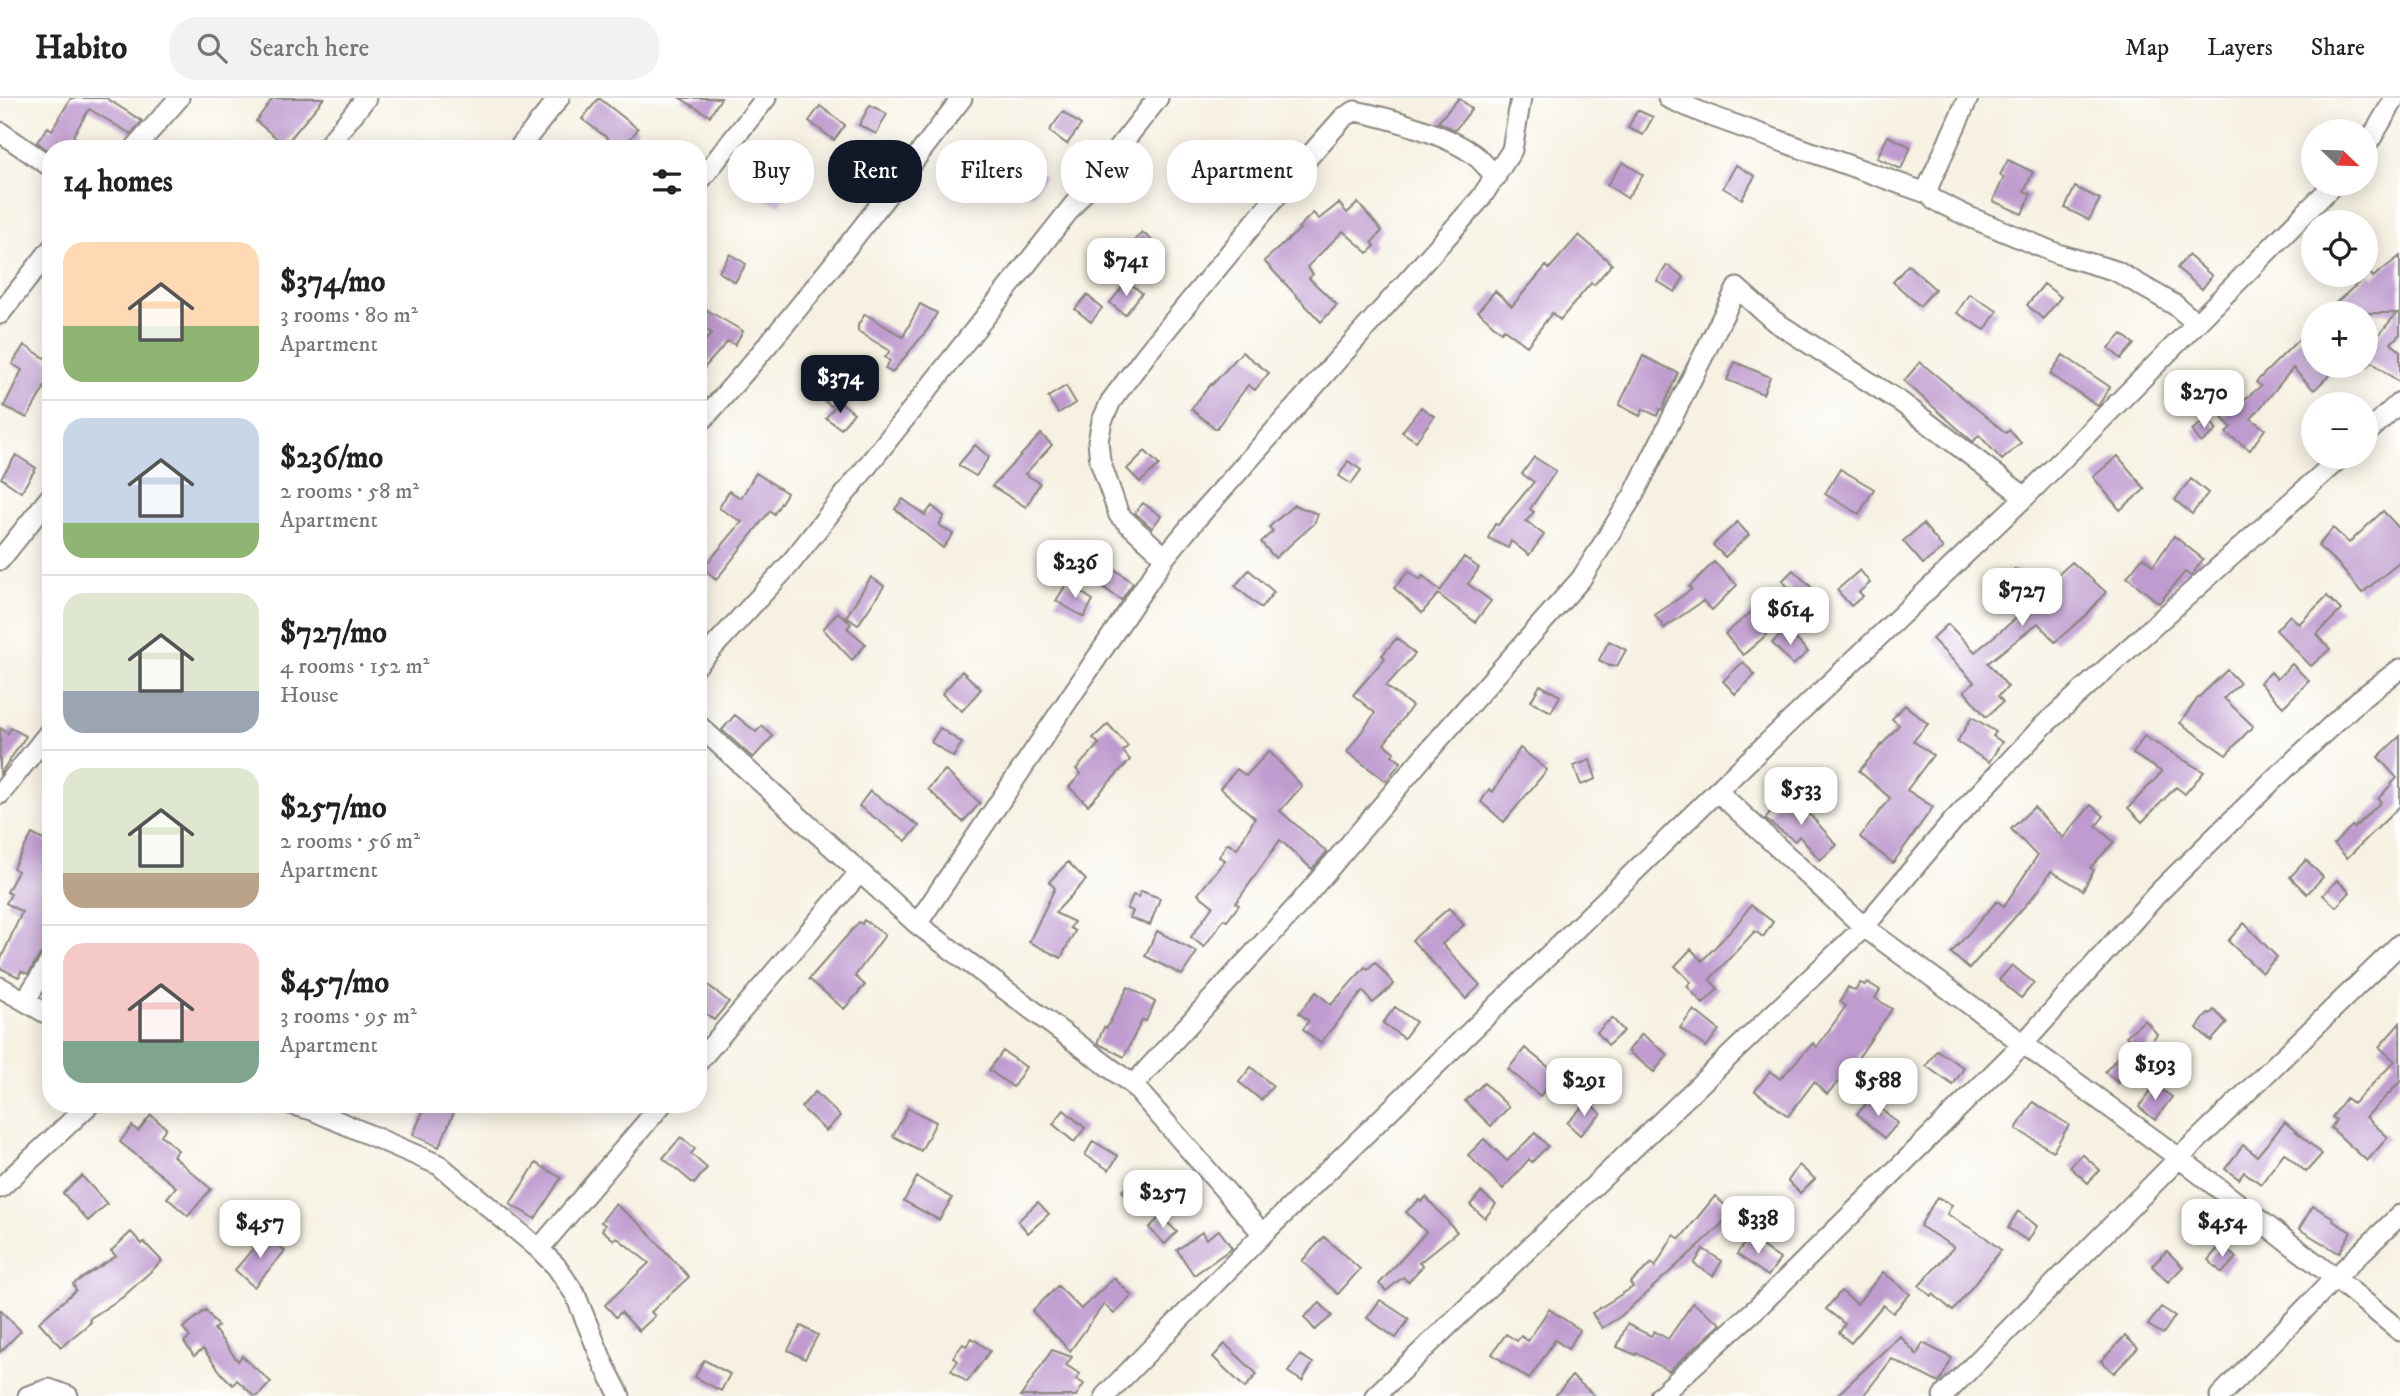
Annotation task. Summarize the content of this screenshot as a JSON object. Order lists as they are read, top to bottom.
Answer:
{
  "north": "bottom right",
  "page": {
    "header": "Habito",
    "search": "Search here",
    "nav": ["Map", "Layers", "Share"],
    "map_buttons": ["+", "−"],
    "chip": [
      "Buy",
      "Rent",
      "Filters",
      "New",
      "Apartment"
    ],
    "heading": "14 homes",
    "list": [
      {
        "name": "$374/mo",
        "note": "3 rooms · 80 m² · Apartment"
      },
      {
        "name": "$236/mo",
        "note": "2 rooms · 58 m² · Apartment"
      },
      {
        "name": "$727/mo",
        "note": "4 rooms · 152 m² · House"
      },
      {
        "name": "$257/mo",
        "note": "2 rooms · 56 m² · Apartment"
      },
      {
        "name": "$457/mo",
        "note": "3 rooms · 95 m² · Apartment"
      }
    ],
    "price": [
      "$741",
      "$374",
      "$270",
      "$236",
      "$727",
      "$614",
      "$533",
      "$193",
      "$291",
      "$588",
      "$257",
      "$338",
      "$454",
      "$457"
    ]
  }
}
